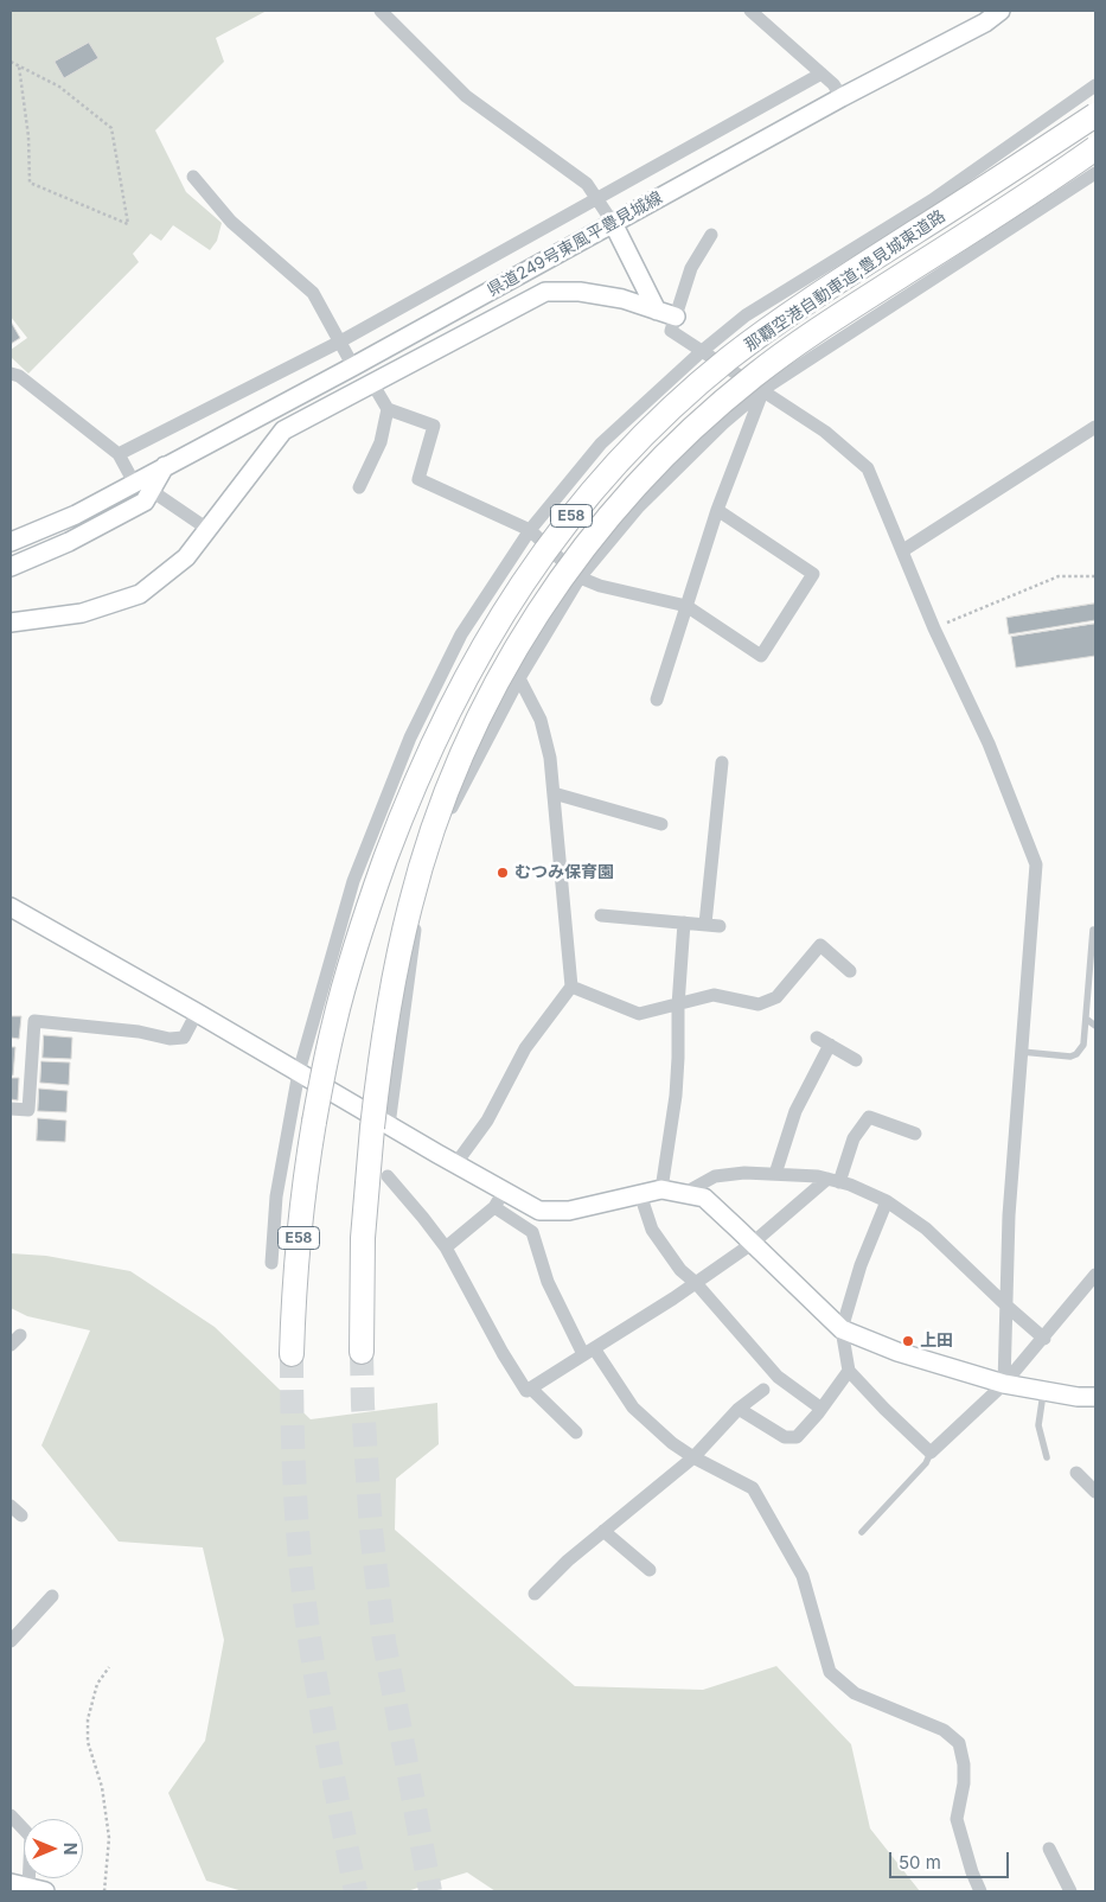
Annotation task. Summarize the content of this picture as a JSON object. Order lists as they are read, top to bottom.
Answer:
{
  "streets": {
    "highway": ["那覇空港自動車道;豊見城東道路", "E58"],
    "street": ["県道249号東風平豊見城線"]
  },
  "places": ["むつみ保育園", "上田"],
  "scale_bar": "50 m",
  "north": "right"
}
